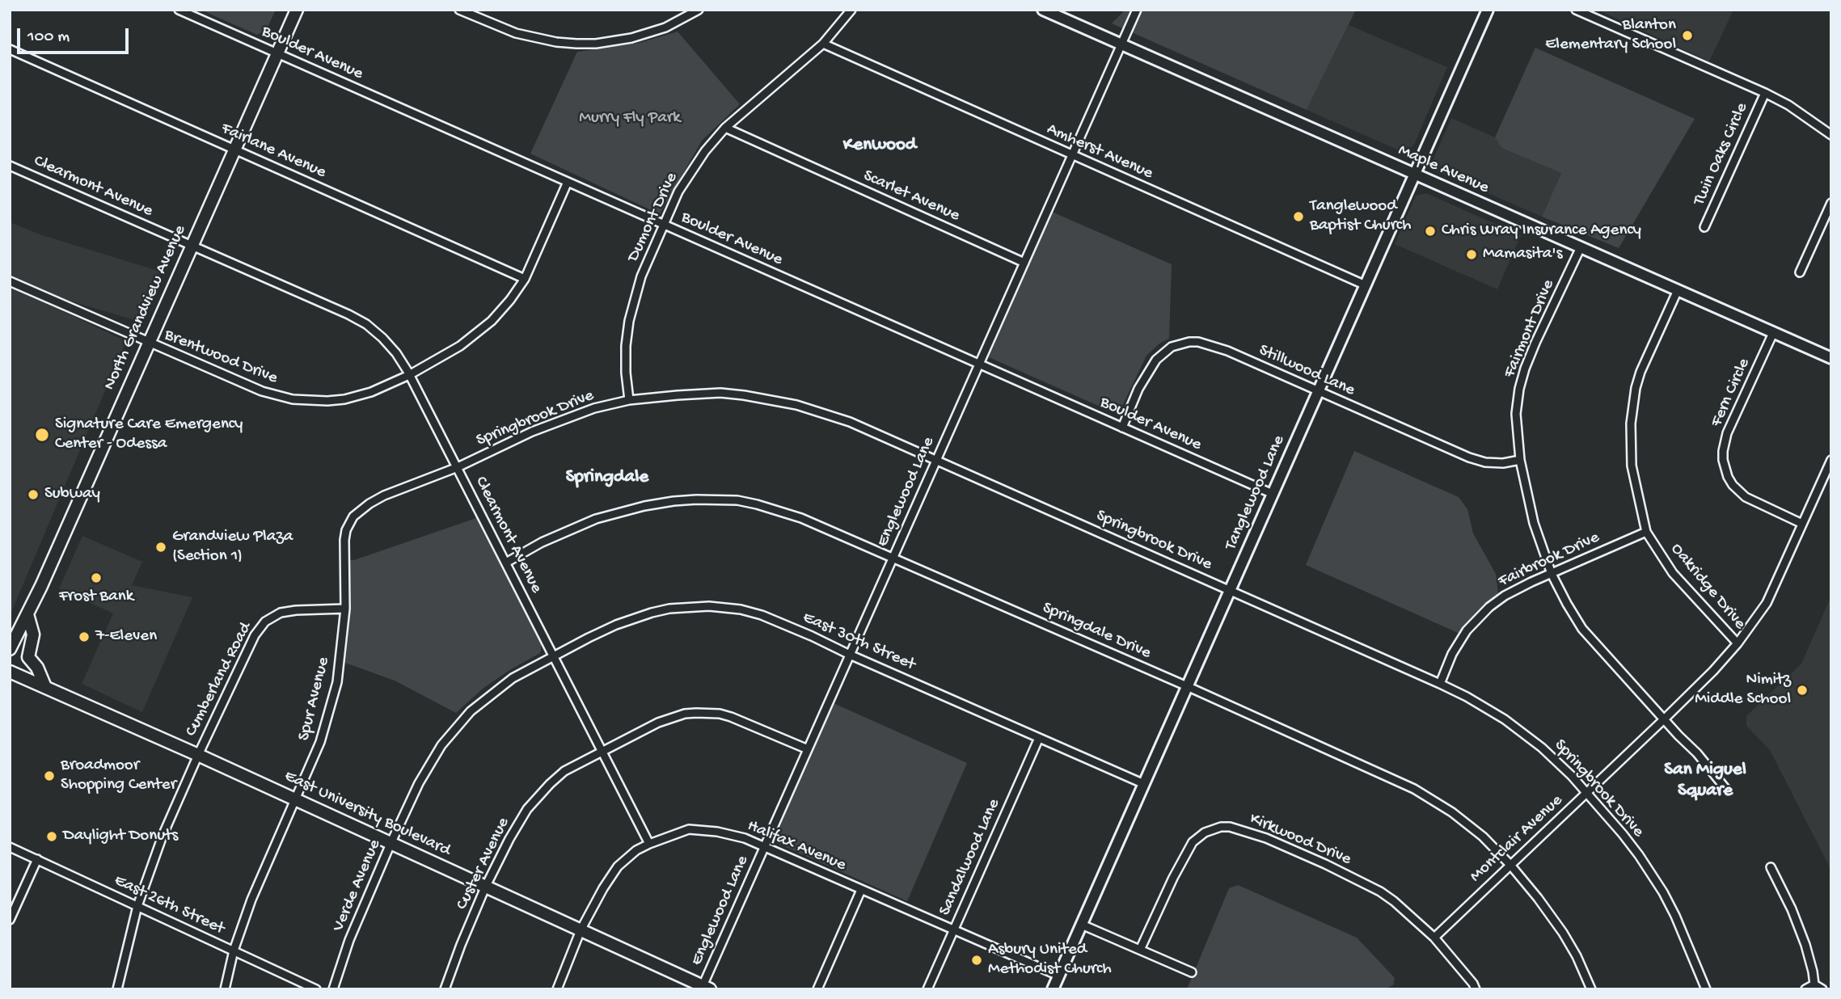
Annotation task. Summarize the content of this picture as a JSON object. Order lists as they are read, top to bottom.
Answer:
{
  "streets": {
    "main road": [
      "Maple Avenue",
      "North Grandview Avenue",
      "Tanglewood Lane",
      "East University Boulevard"
    ],
    "street": [
      "Boulder Avenue",
      "Fairlane Avenue",
      "Amherst Avenue",
      "Twin Oaks Circle",
      "Clearmont Avenue",
      "Scarlet Avenue",
      "Dumont Drive",
      "Fairmont Drive",
      "Brentwood Drive",
      "Stillwood Lane",
      "Fern Circle",
      "Springbrook Drive",
      "Englewood Lane",
      "Fairbrook Drive",
      "Oakridge Drive",
      "Springdale Drive",
      "East 30th Street",
      "Cumberland Road",
      "Spur Avenue",
      "Montclair Avenue",
      "Kirkwood Drive",
      "Halifax Avenue",
      "Sandalwood Lane",
      "Custer Avenue",
      "Verde Avenue",
      "East 26th Street"
    ]
  },
  "crossings": [
    ["Boulder Avenue", "Dumont Drive"],
    ["Boulder Avenue", "North Grandview Avenue"],
    ["Boulder Avenue", "Brentwood Drive"],
    ["Boulder Avenue", "Stillwood Lane"],
    ["Boulder Avenue", "Englewood Lane"],
    ["Boulder Avenue", "Tanglewood Lane"],
    ["Fairlane Avenue", "North Grandview Avenue"],
    ["Fairlane Avenue", "Brentwood Drive"],
    ["Amherst Avenue", "Dumont Drive"],
    ["Amherst Avenue", "Englewood Lane"],
    ["Amherst Avenue", "Tanglewood Lane"],
    ["Maple Avenue", "Fairmont Drive"],
    ["Maple Avenue", "Fern Circle"],
    ["Maple Avenue", "Englewood Lane"],
    ["Maple Avenue", "Tanglewood Lane"],
    ["Maple Avenue", "Oakridge Drive"],
    ["Clearmont Avenue", "North Grandview Avenue"],
    ["Clearmont Avenue", "Brentwood Drive"],
    ["Clearmont Avenue", "Springbrook Drive"],
    ["Clearmont Avenue", "Springdale Drive"],
    ["Clearmont Avenue", "East 30th Street"],
    ["Clearmont Avenue", "Spur Avenue"],
    ["Clearmont Avenue", "Halifax Avenue"],
    ["Clearmont Avenue", "Custer Avenue"],
    ["Clearmont Avenue", "Verde Avenue"],
    ["Scarlet Avenue", "Dumont Drive"],
    ["Scarlet Avenue", "Englewood Lane"],
    ["Dumont Drive", "Springbrook Drive"],
    ["North Grandview Avenue", "Brentwood Drive"],
    ["Fairmont Drive", "Stillwood Lane"],
    ["Fairmont Drive", "Fairbrook Drive"],
    ["Fairmont Drive", "Montclair Avenue"],
    ["Stillwood Lane", "Tanglewood Lane"],
    ["Fern Circle", "Montclair Avenue"],
    ["Springbrook Drive", "Englewood Lane"],
    ["Springbrook Drive", "Tanglewood Lane"],
    ["Springbrook Drive", "Fairbrook Drive"],
    ["Springbrook Drive", "Spur Avenue"],
    ["Springbrook Drive", "Montclair Avenue"],
    ["Englewood Lane", "Springdale Drive"],
    ["Englewood Lane", "East 30th Street"],
    ["Englewood Lane", "East University Boulevard"],
    ["Englewood Lane", "Halifax Avenue"],
    ["Englewood Lane", "Custer Avenue"],
    ["Tanglewood Lane", "Springdale Drive"],
    ["Tanglewood Lane", "East 30th Street"],
    ["Tanglewood Lane", "Halifax Avenue"],
    ["Fairbrook Drive", "Oakridge Drive"],
    ["Oakridge Drive", "Montclair Avenue"],
    ["Springdale Drive", "Montclair Avenue"],
    ["East 30th Street", "Sandalwood Lane"],
    ["East 30th Street", "Verde Avenue"],
    ["Cumberland Road", "Spur Avenue"],
    ["Cumberland Road", "East University Boulevard"],
    ["Cumberland Road", "East 26th Street"],
    ["Spur Avenue", "East University Boulevard"],
    ["Spur Avenue", "East 26th Street"],
    ["East University Boulevard", "Halifax Avenue"],
    ["East University Boulevard", "Custer Avenue"],
    ["East University Boulevard", "Verde Avenue"],
    ["Montclair Avenue", "Kirkwood Drive"],
    ["Halifax Avenue", "Sandalwood Lane"]
  ],
  "districts": ["Kenwood", "Springdale", "San Miguel Square"],
  "parks": ["Murry Fly Park"],
  "places": [
    "Blanton Elementary School",
    "Tanglewood Baptist Church",
    "Chris Wray Insurance Agency",
    "Mamasita's",
    "Signature Care Emergency Center - Odessa",
    "Subway",
    "Grandview Plaza (Section 1)",
    "Frost Bank",
    "7-Eleven",
    "Nimitz Middle School",
    "Broadmoor Shopping Center",
    "Daylight Donuts",
    "Asbury United Methodist Church"
  ],
  "scale_bar": "100 m"
}
